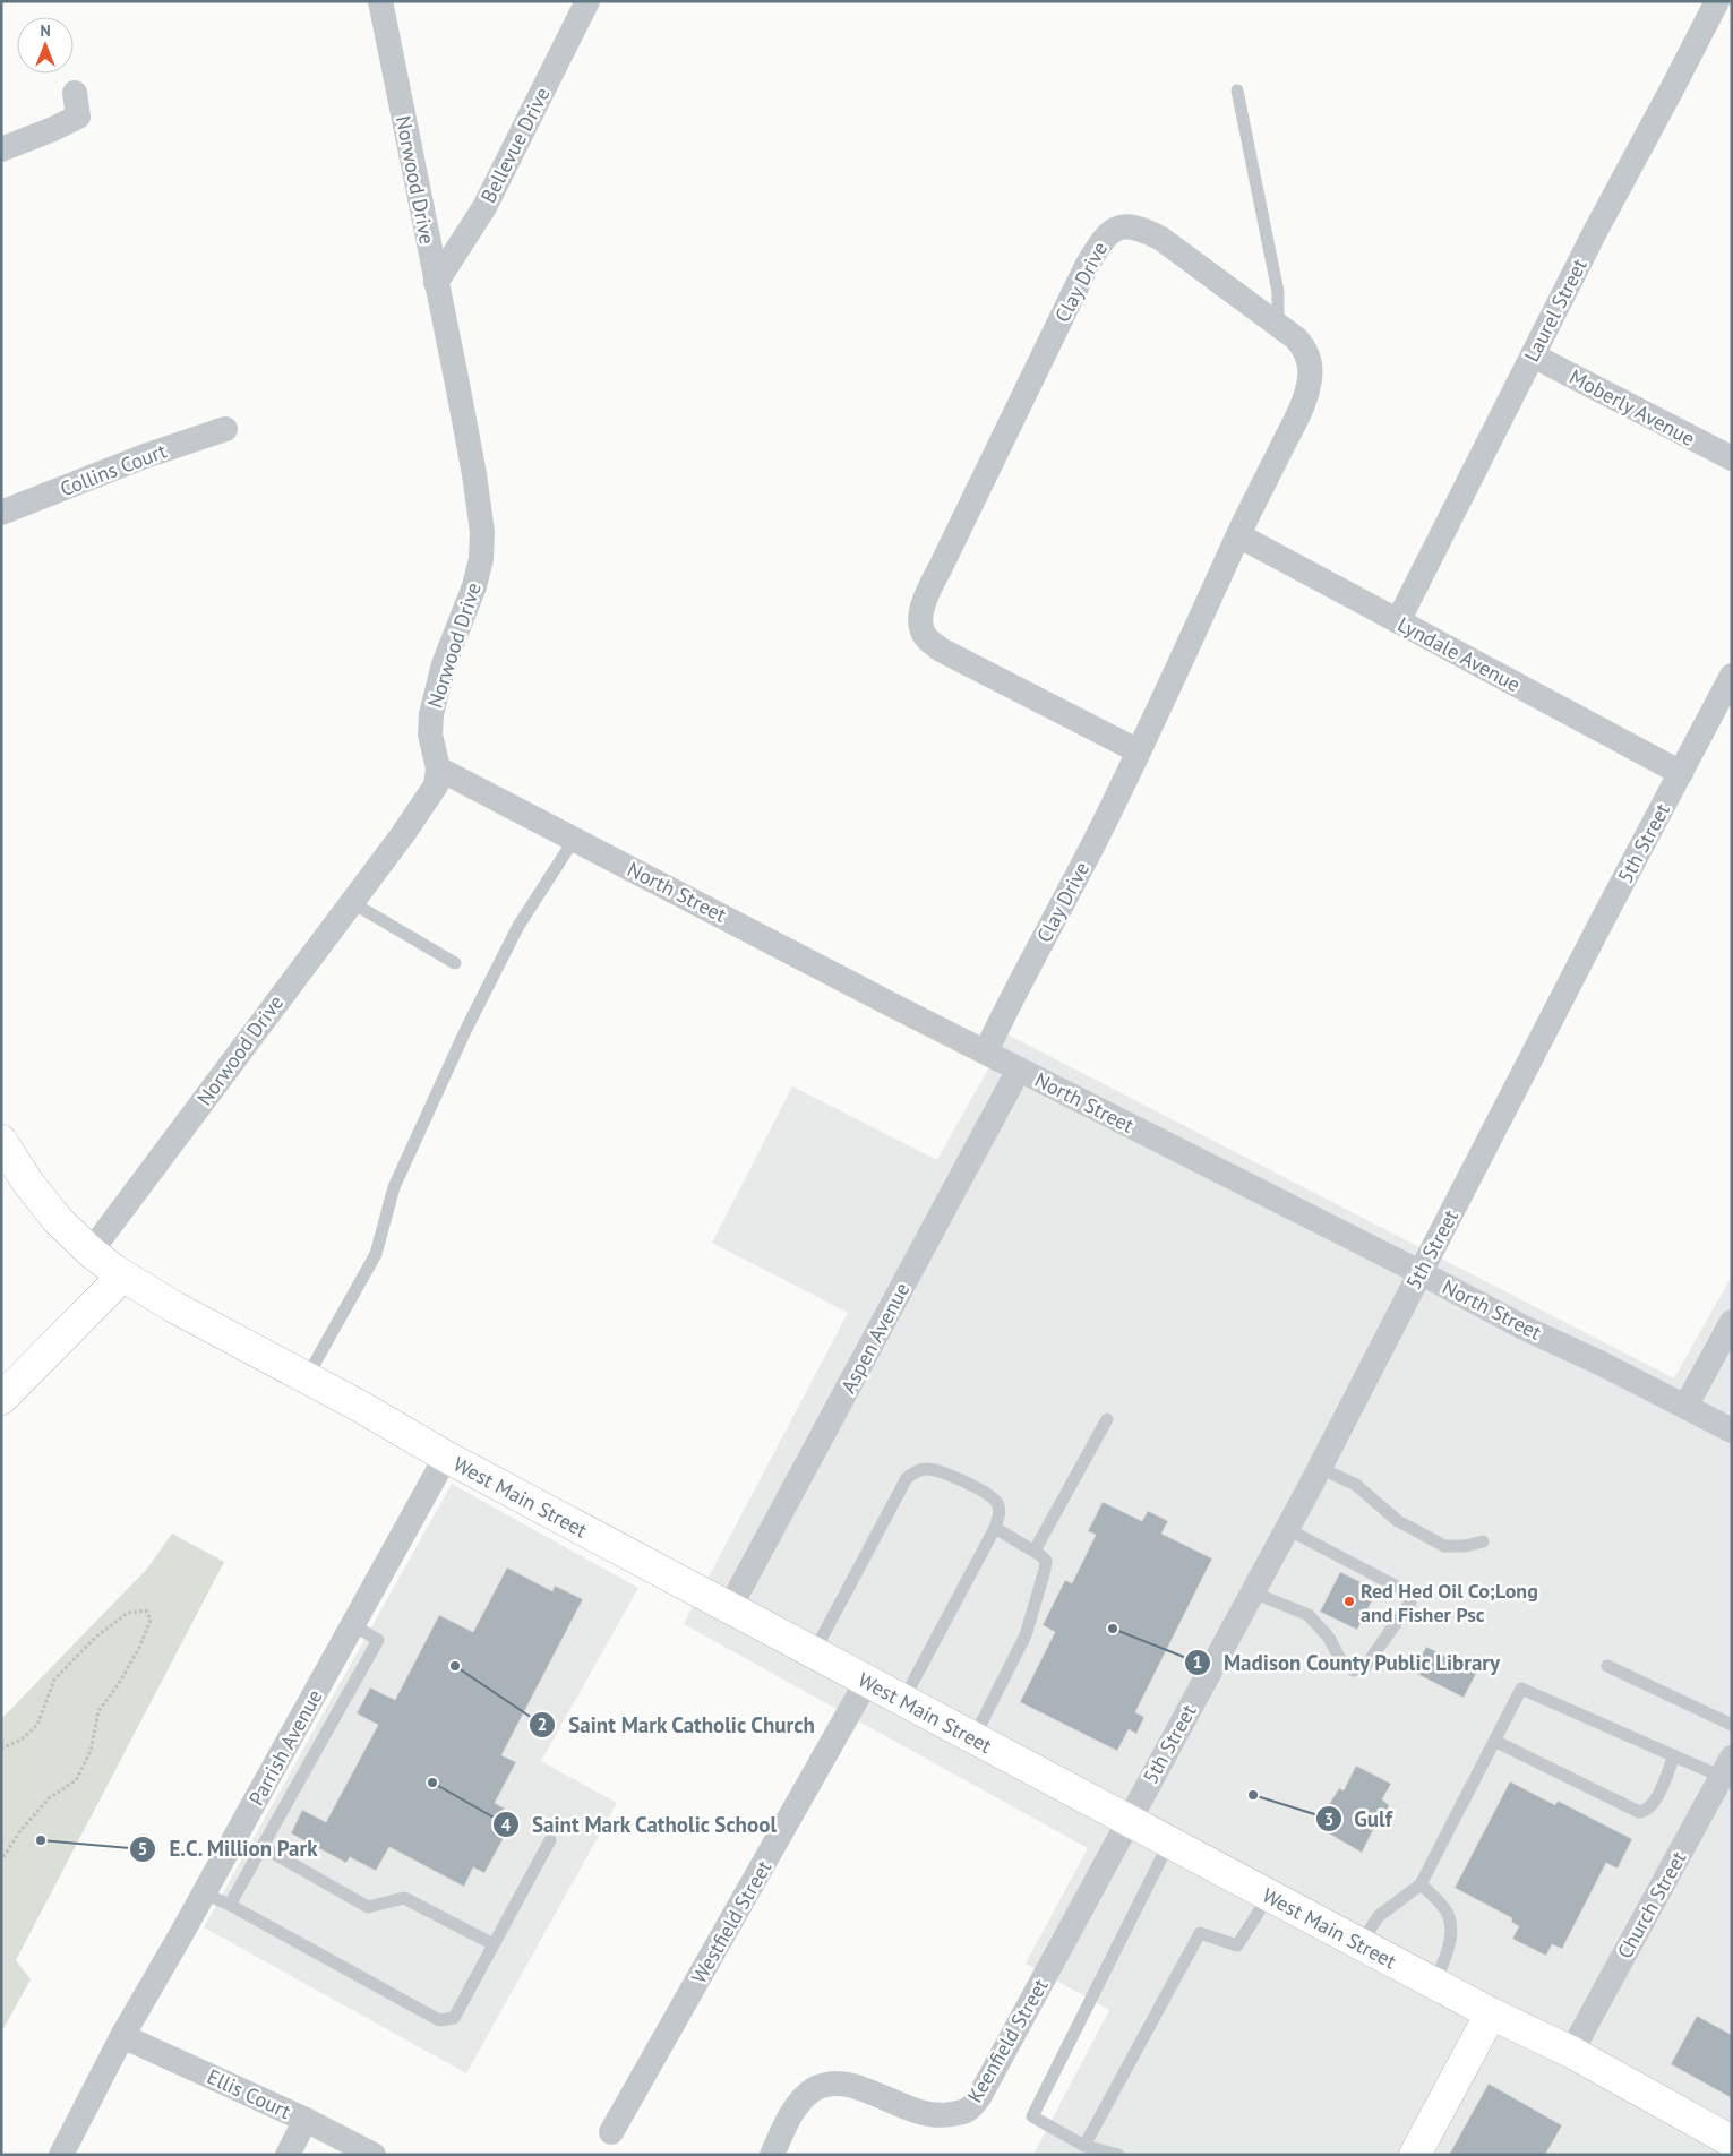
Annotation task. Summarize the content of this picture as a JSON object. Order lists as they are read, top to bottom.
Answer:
{
  "streets": {
    "main road": ["West Main Street"],
    "street": [
      "Bellevue Drive",
      "Norwood Drive",
      "Clay Drive",
      "Laurel Street",
      "Moberly Avenue",
      "Collins Court",
      "Lyndale Avenue",
      "5th Street",
      "North Street",
      "Aspen Avenue",
      "Parrish Avenue",
      "Church Street",
      "Westfield Street",
      "Keenfield Street",
      "Ellis Court"
    ]
  },
  "crossings": [
    ["Bellevue Drive", "Norwood Drive"],
    ["Norwood Drive", "North Street"],
    ["Norwood Drive", "West Main Street"],
    ["Clay Drive", "Lyndale Avenue"],
    ["Clay Drive", "North Street"],
    ["Laurel Street", "Moberly Avenue"],
    ["Laurel Street", "Lyndale Avenue"],
    ["Lyndale Avenue", "5th Street"],
    ["5th Street", "North Street"],
    ["5th Street", "West Main Street"],
    ["5th Street", "Keenfield Street"],
    ["North Street", "Aspen Avenue"],
    ["Aspen Avenue", "West Main Street"],
    ["West Main Street", "Parrish Avenue"],
    ["West Main Street", "Church Street"],
    ["West Main Street", "Westfield Street"],
    ["West Main Street", "Keenfield Street"],
    ["Parrish Avenue", "Ellis Court"]
  ],
  "places": [
    "Red Hed Oil Co;Long and Fisher Psc",
    "Madison County Public Library",
    "Saint Mark Catholic Church",
    "Saint Mark Catholic School",
    "Gulf",
    "E.C. Million Park"
  ],
  "north": "top"
}
